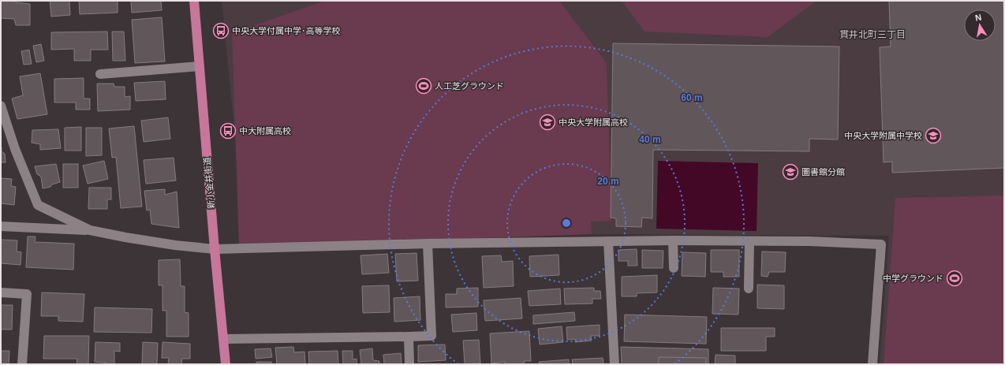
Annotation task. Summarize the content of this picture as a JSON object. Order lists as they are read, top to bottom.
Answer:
{
  "streets": {
    "main road": ["新小金井街道"]
  },
  "districts": ["貫井北町三丁目"],
  "places": {
    "bus stop": ["中央大学付属中学･高等学校", "中大附属高校"],
    "sports": ["人工芝グラウンド", "中学グラウンド"],
    "school or university": ["中央大学附属高校", "中央大学附属中学校", "圖書館分館"]
  },
  "north": "top",
  "rings": ["60 m", "40 m", "20 m"]
}
